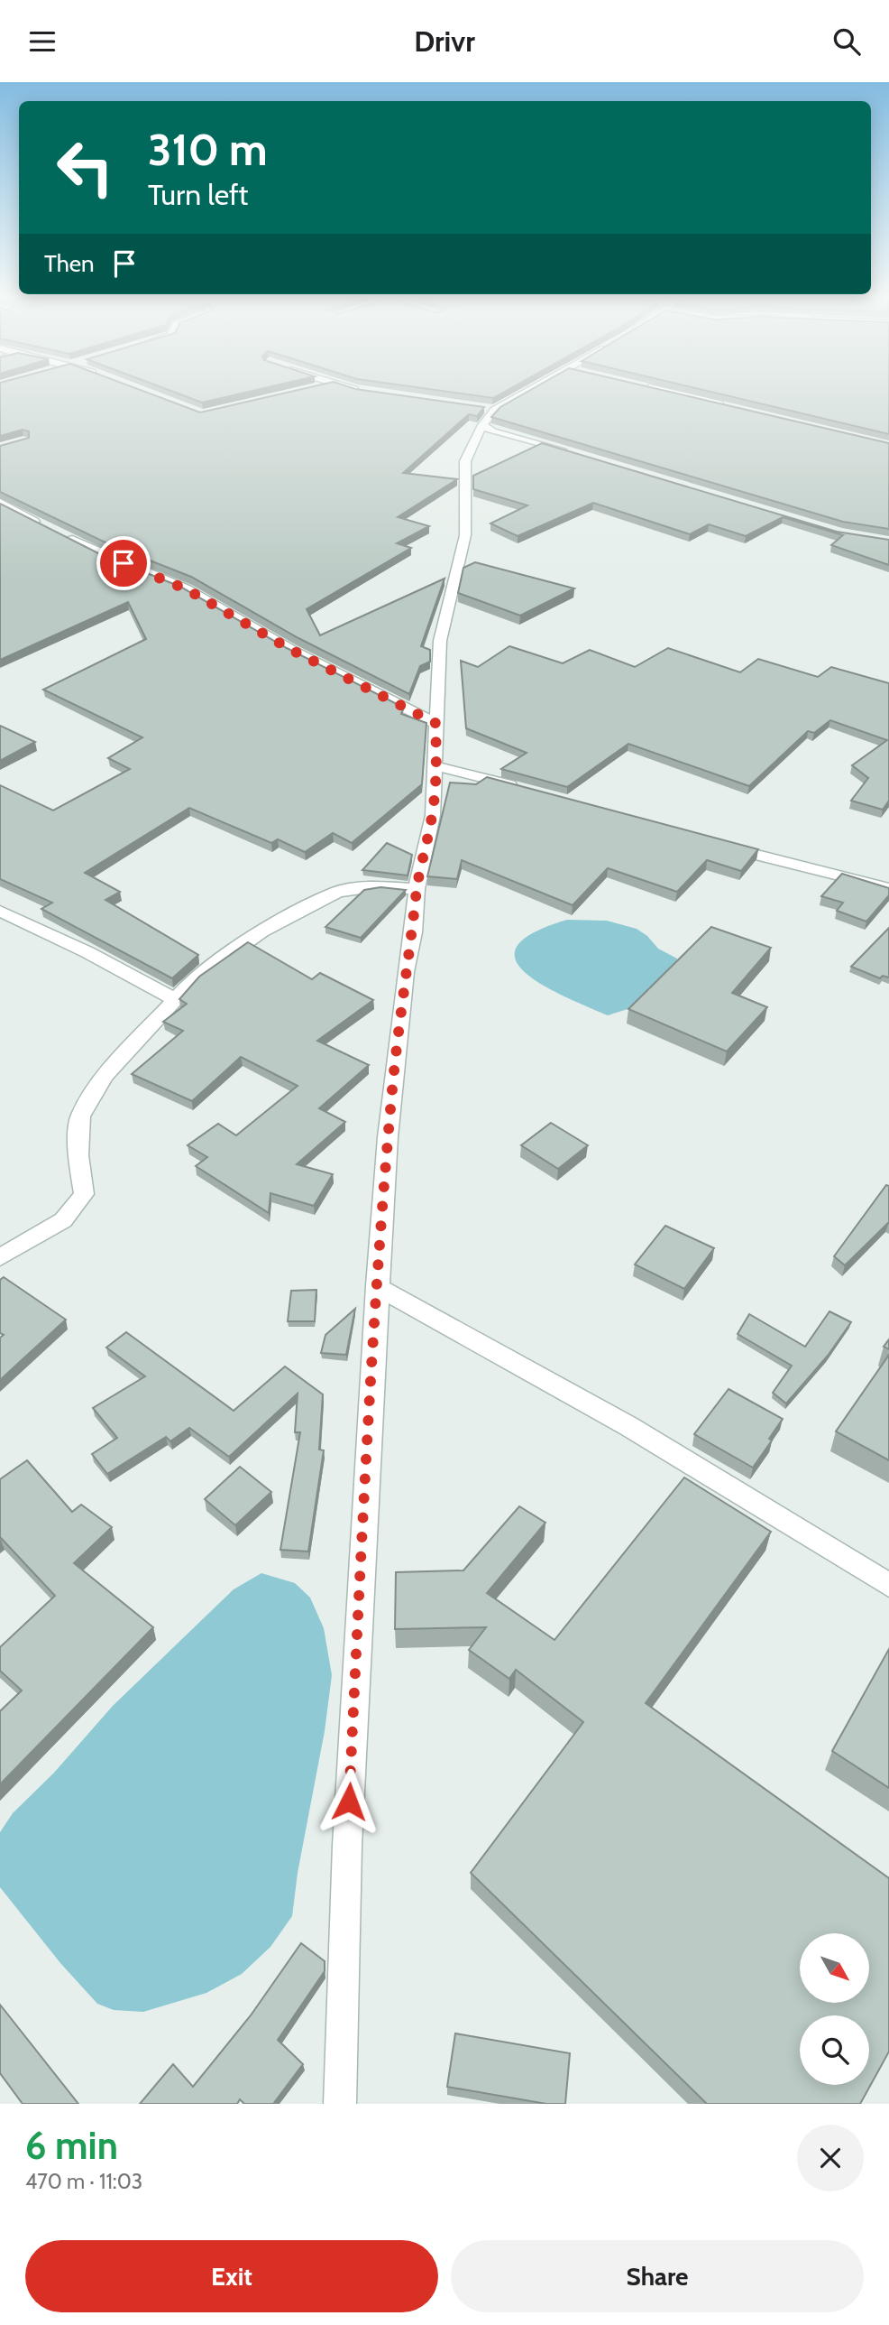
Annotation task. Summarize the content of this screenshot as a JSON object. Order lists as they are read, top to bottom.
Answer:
{
  "north": "bottom right",
  "page": {
    "header": "Drivr",
    "turn": ["310 m", "Turn left"],
    "then": "Then",
    "heading": ["6 min", "470 m · 11:03"],
    "buttons": ["Exit", "Share"]
  }
}
